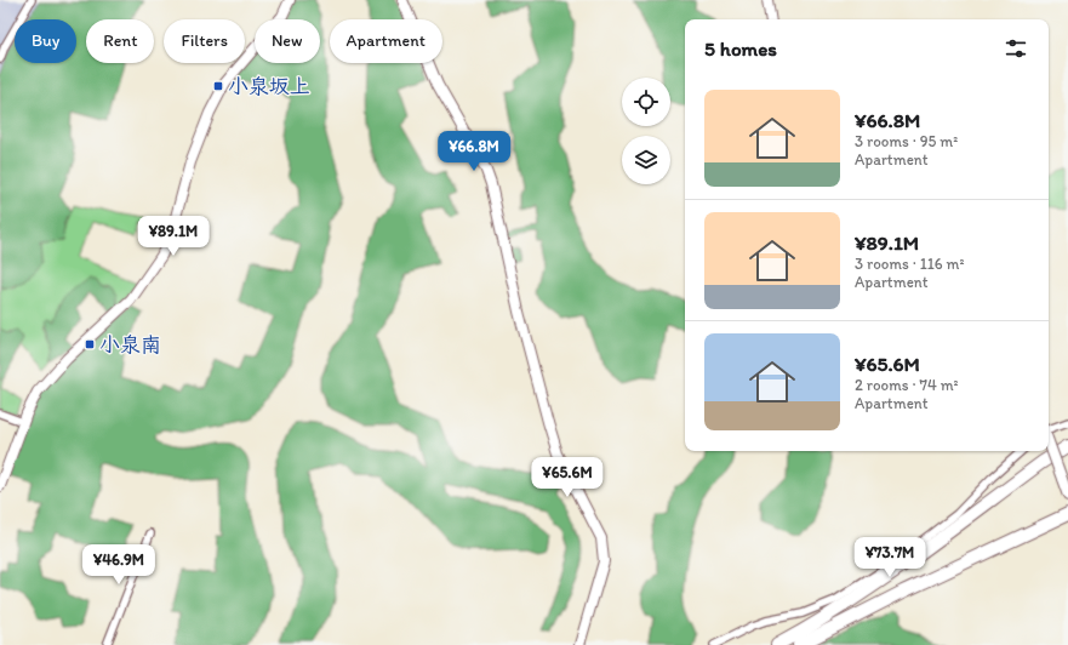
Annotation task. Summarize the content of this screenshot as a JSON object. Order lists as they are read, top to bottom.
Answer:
{
  "places": {
    "transit": ["小泉坂上", "小泉南"]
  },
  "page": {
    "chip": [
      "Buy",
      "Rent",
      "Filters",
      "New",
      "Apartment"
    ],
    "heading": "5 homes",
    "list": [
      {
        "name": "¥66.8M",
        "note": "3 rooms · 95 m² · Apartment"
      },
      {
        "name": "¥89.1M",
        "note": "3 rooms · 116 m² · Apartment"
      },
      {
        "name": "¥65.6M",
        "note": "2 rooms · 74 m² · Apartment"
      }
    ],
    "price": [
      "¥66.8M",
      "¥89.1M",
      "¥65.6M",
      "¥73.7M",
      "¥46.9M"
    ]
  }
}
